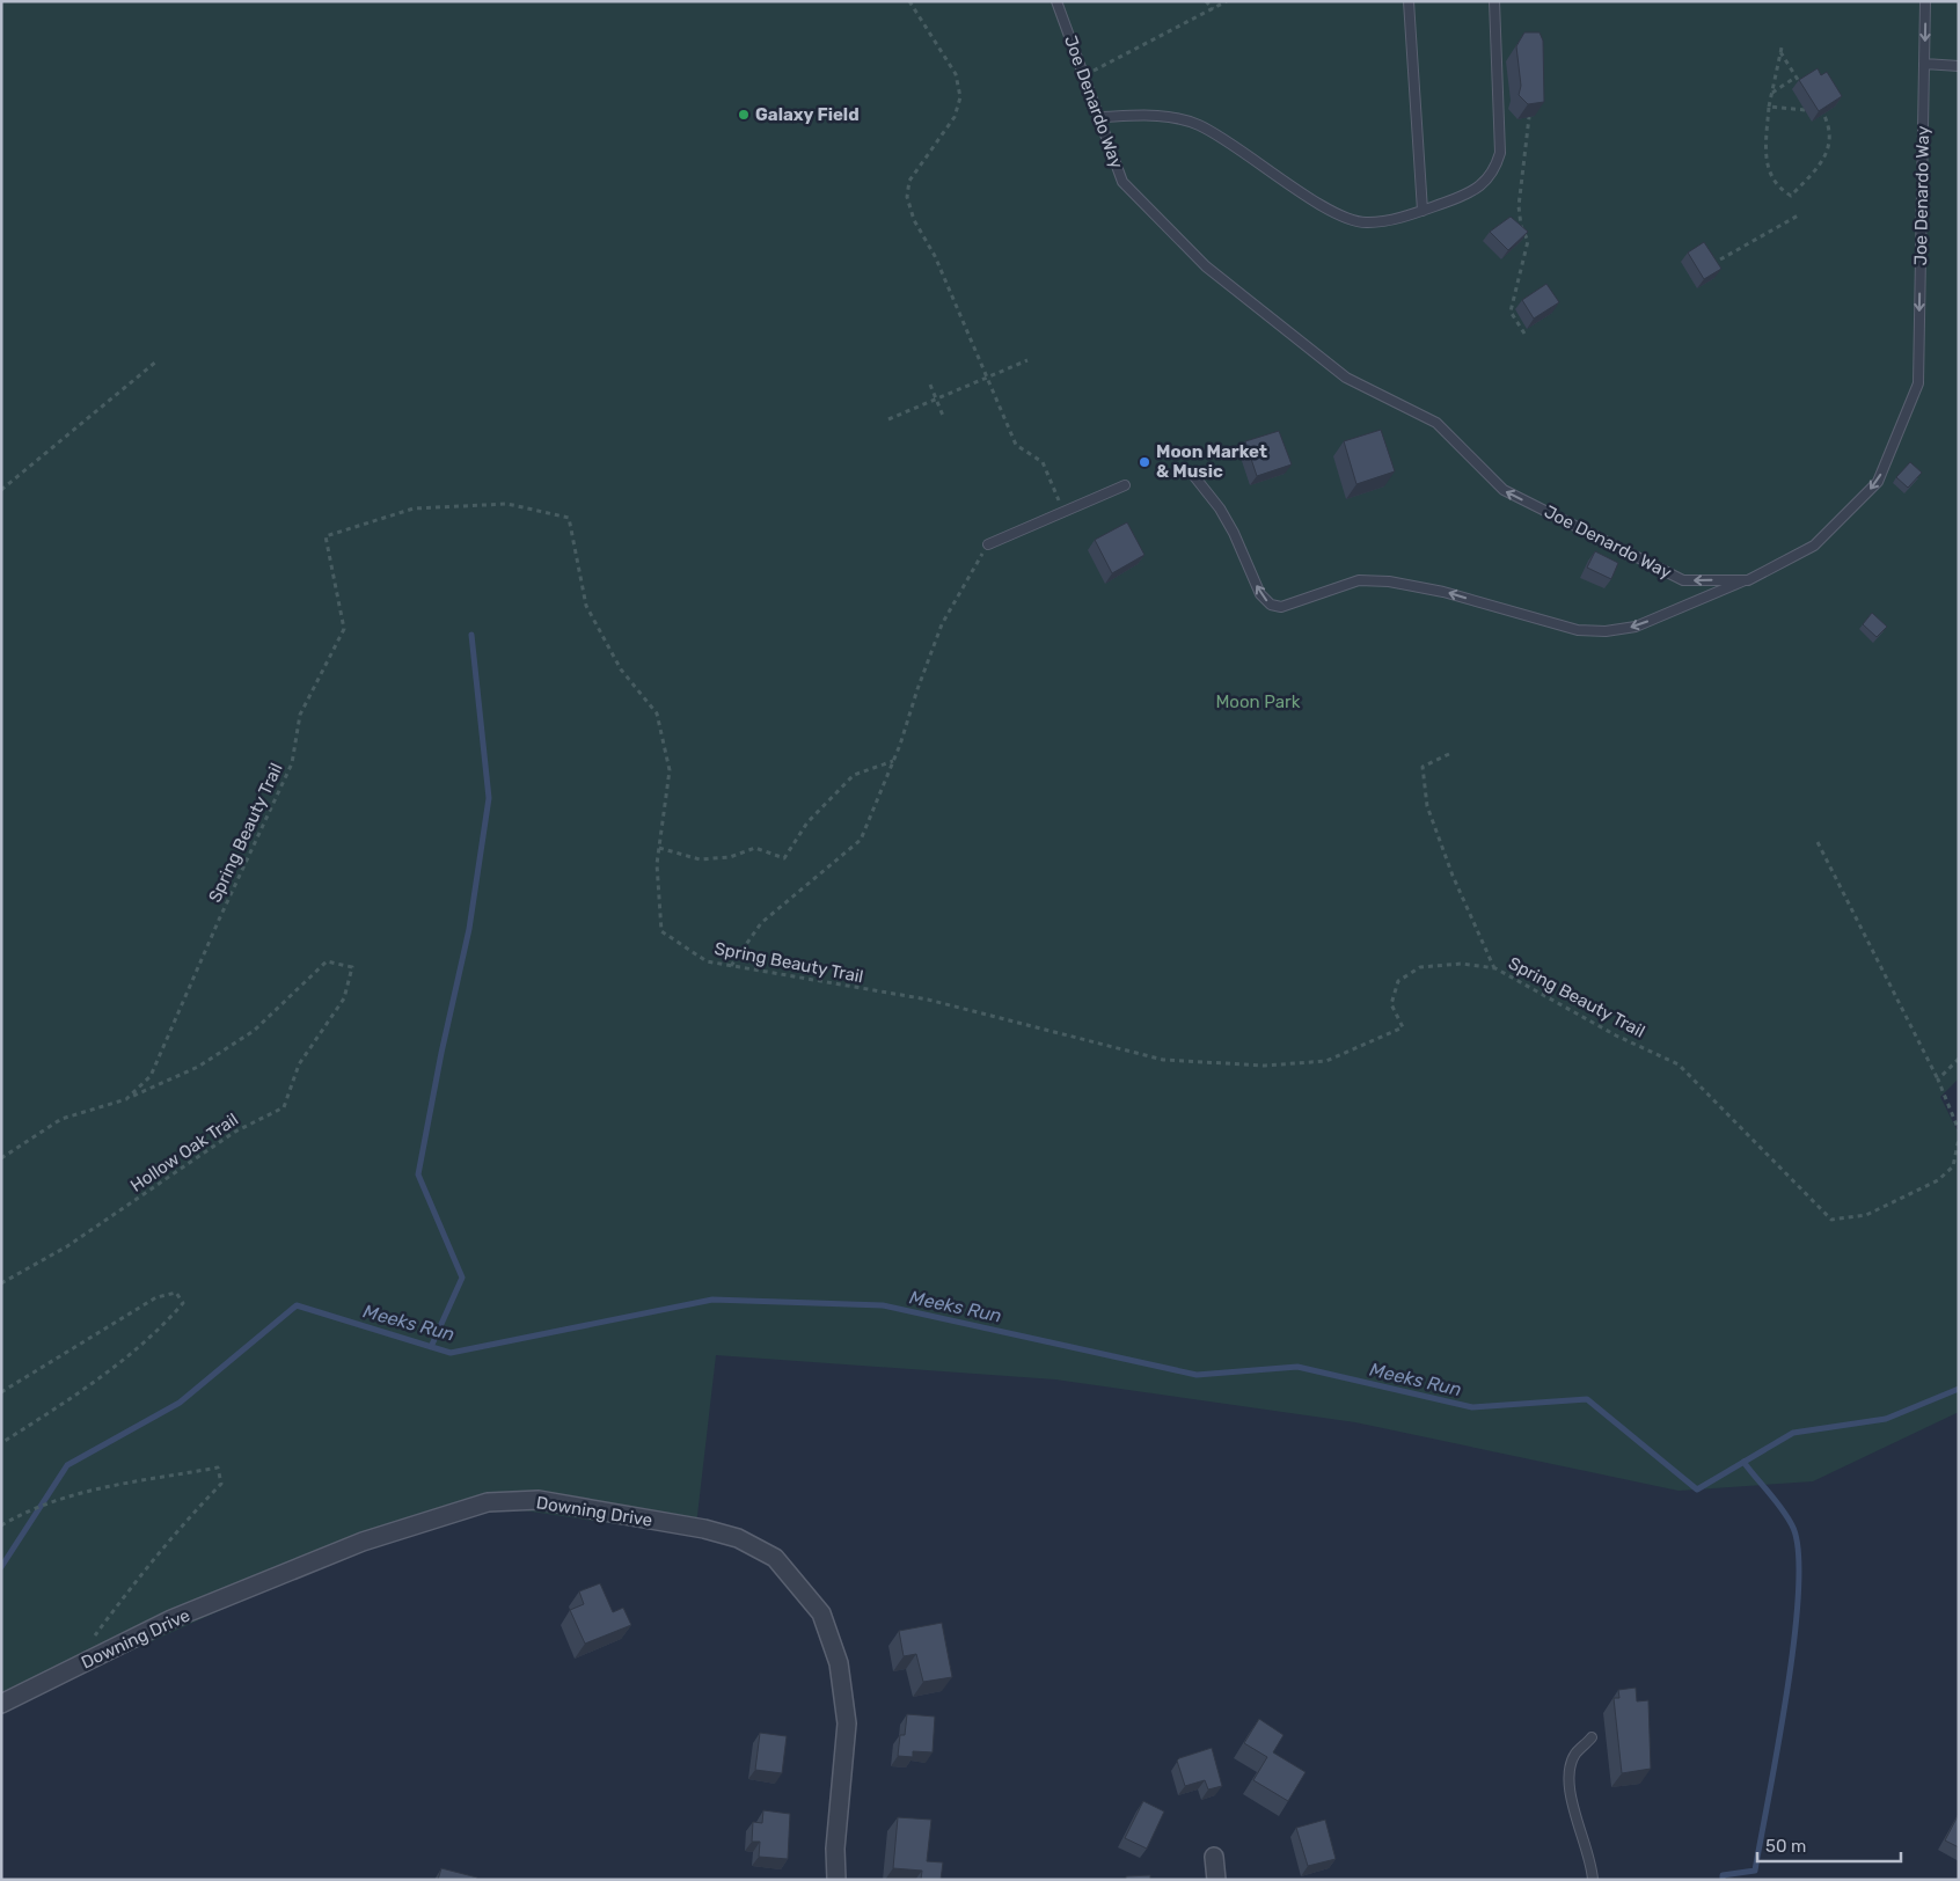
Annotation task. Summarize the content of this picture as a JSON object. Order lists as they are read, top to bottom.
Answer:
{
  "streets": {
    "street": ["Downing Drive"],
    "lane": ["Joe Denardo Way"],
    "path": ["Spring Beauty Trail", "Hollow Oak Trail"]
  },
  "crossings": [
    ["Spring Beauty Trail", "Hollow Oak Trail"]
  ],
  "water": ["Meeks Run"],
  "parks": ["Moon Park"],
  "places": ["Galaxy Field", "Moon Market & Music"],
  "scale_bar": "50 m"
}
